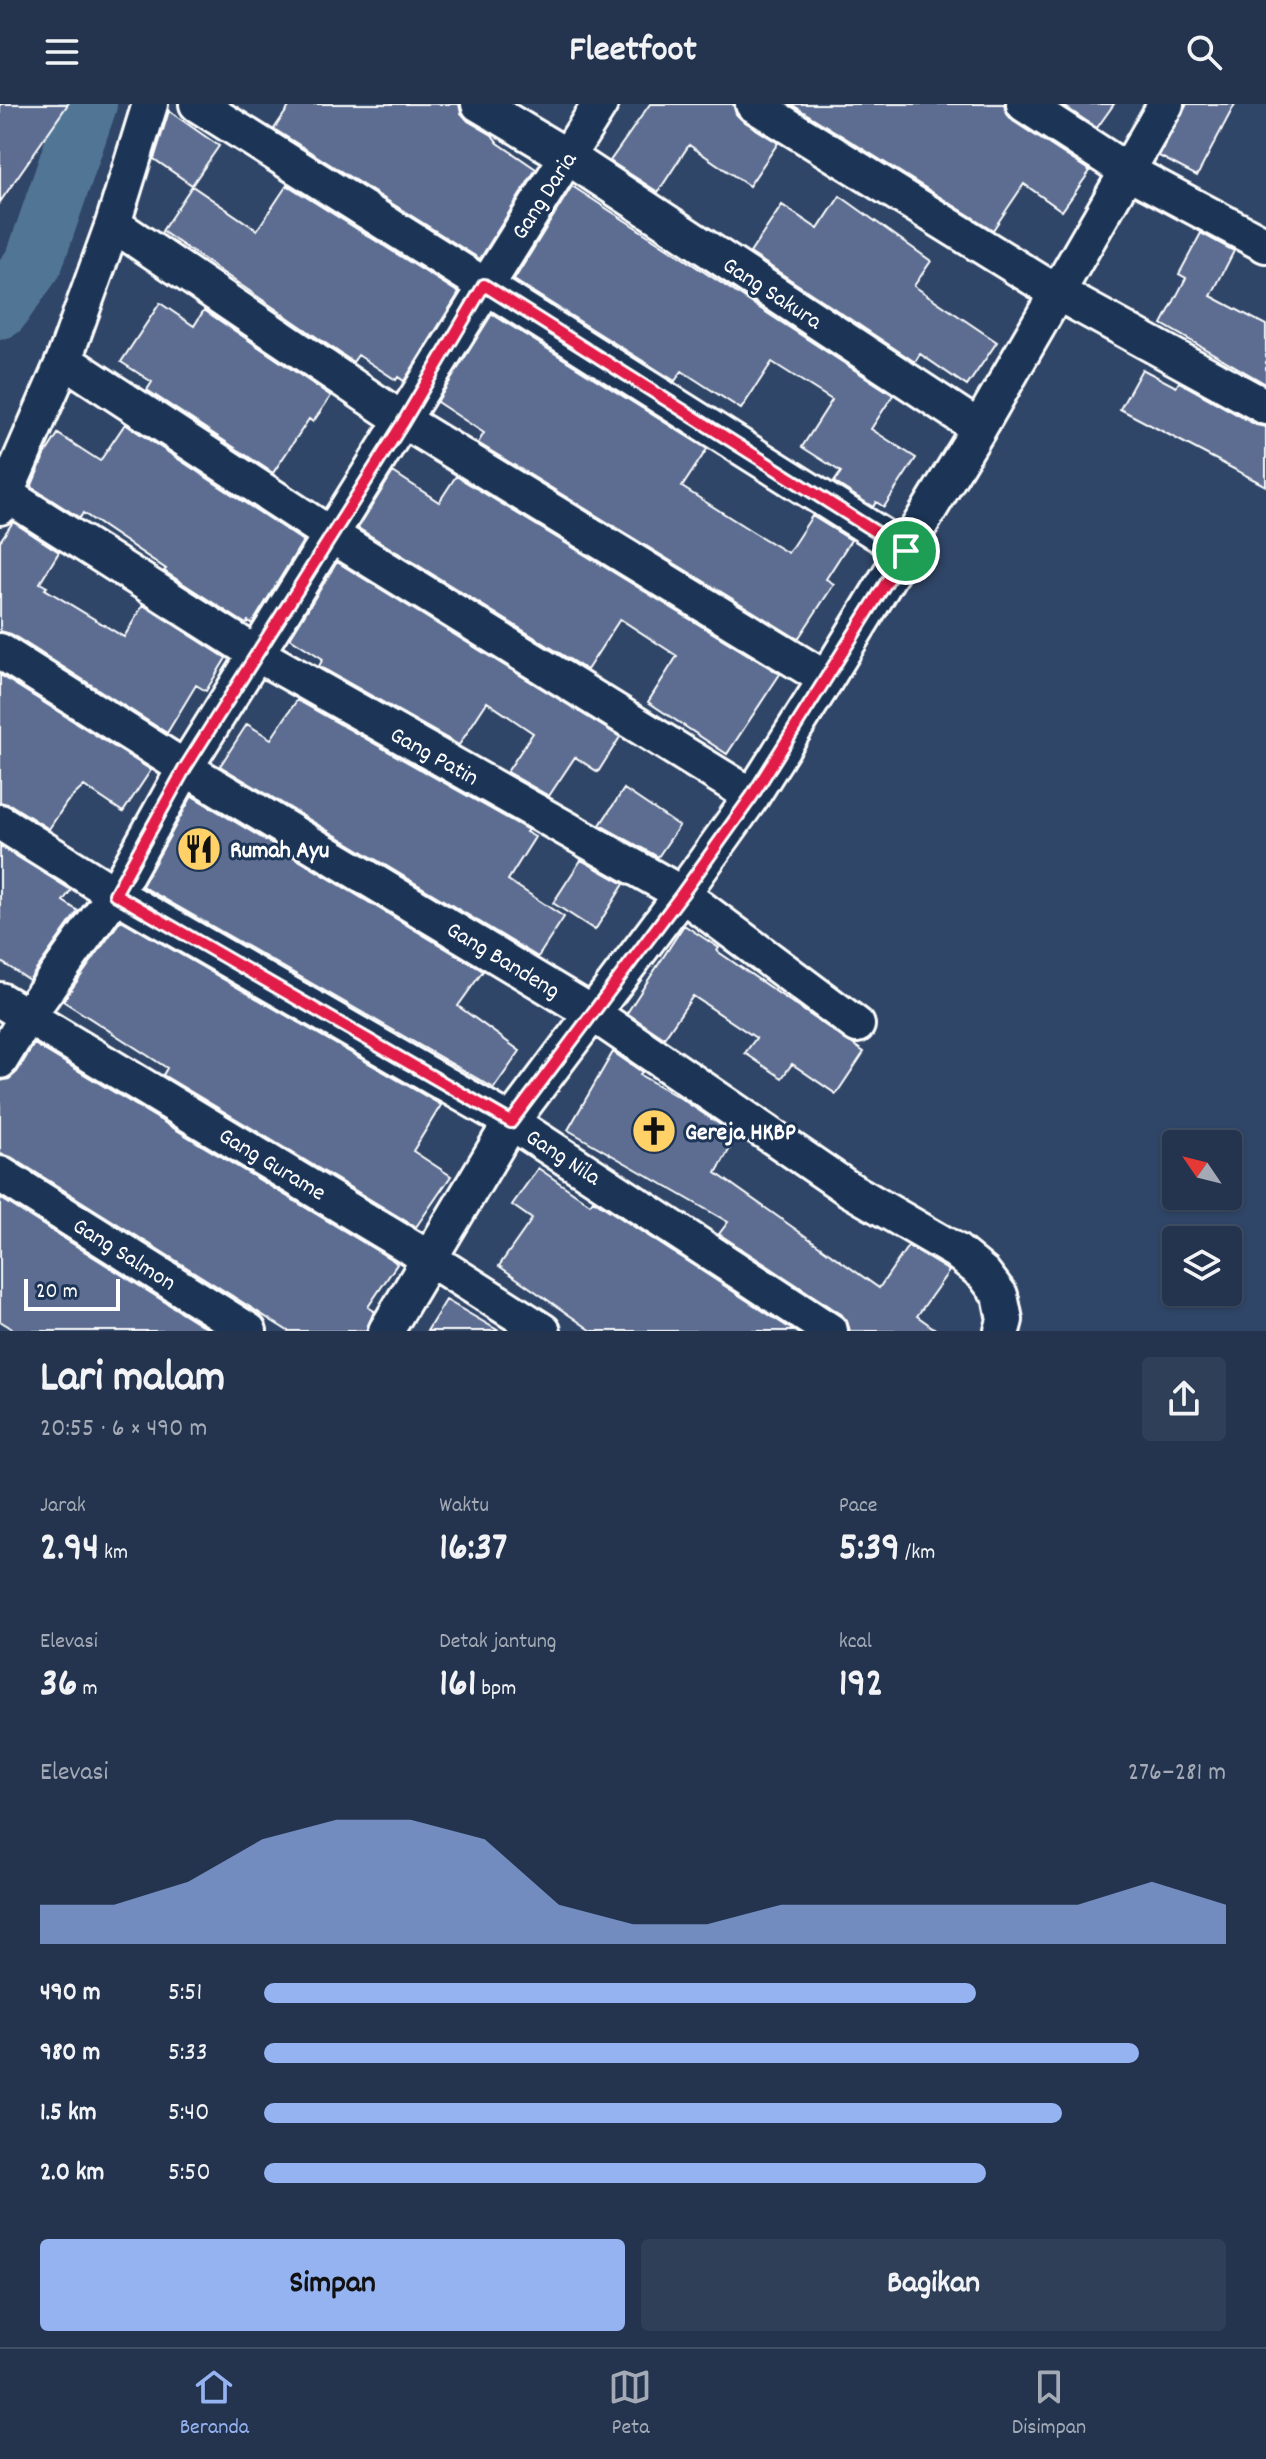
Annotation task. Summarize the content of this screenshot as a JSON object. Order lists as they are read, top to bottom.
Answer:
{
  "streets": {
    "street": [
      "Gang Daria",
      "Gang Sakura",
      "Gang Patin",
      "Gang Bandeng",
      "Gang Nila",
      "Gang Gurame",
      "Gang Salmon"
    ]
  },
  "crossings": [
    ["Gang Daria", "Gang Sakura"],
    ["Gang Daria", "Gang Patin"],
    ["Gang Daria", "Gang Bandeng"],
    ["Gang Daria", "Gang Nila"],
    ["Gang Daria", "Gang Gurame"]
  ],
  "places": {
    "restaurant": ["Rumah Ayu"],
    "church": ["Gereja HKBP"]
  },
  "scale_bar": "20 m",
  "north": "top left",
  "page": {
    "header": "Fleetfoot",
    "scale": "20 m",
    "heading": ["Lari malam", "20:55 · 6 × 490 m"],
    "stats": [
      ["Jarak", "2.94 km"],
      ["Waktu", "16:37"],
      ["Pace", "5:39 /km"],
      ["Elevasi", "36 m"],
      ["Detak jantung", "161 bpm"],
      ["kcal", "192"]
    ],
    "chart": ["Elevasi", "276–281 m"],
    "list": [
      {
        "name": "490 m",
        "note": "5:51"
      },
      {
        "name": "980 m",
        "note": "5:33"
      },
      {
        "name": "1.5 km",
        "note": "5:40"
      },
      {
        "name": "2.0 km",
        "note": "5:50"
      }
    ],
    "buttons": ["Simpan", "Bagikan"],
    "tabs": ["Beranda", "Peta", "Disimpan"]
  }
}
